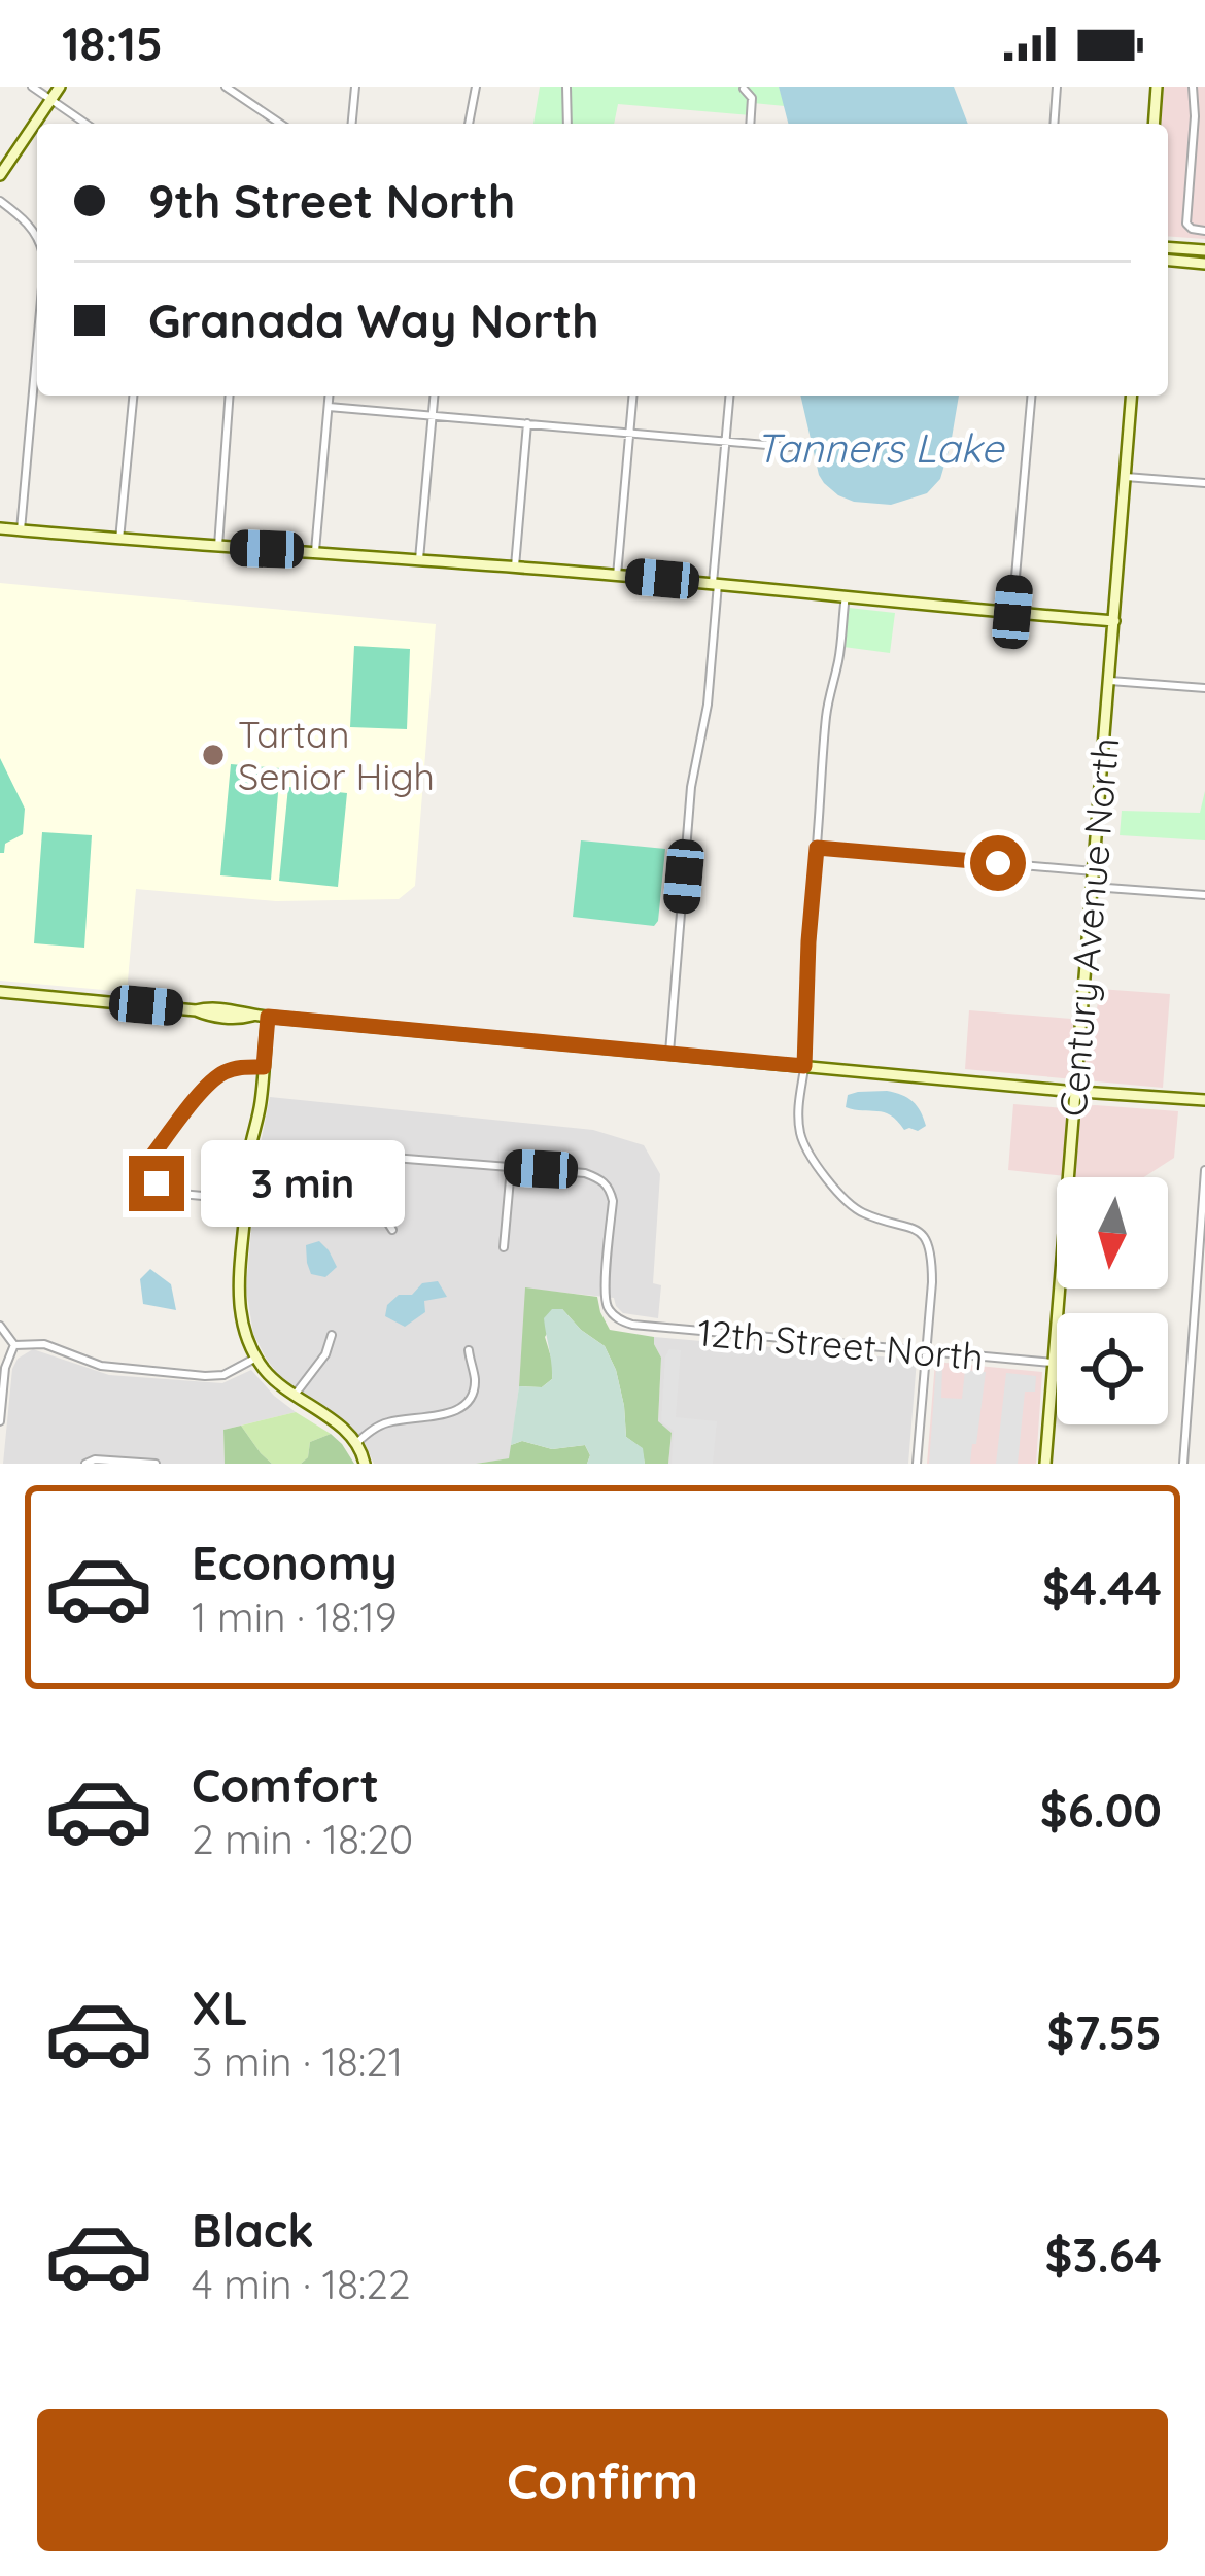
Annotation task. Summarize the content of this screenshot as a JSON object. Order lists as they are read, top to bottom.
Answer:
{
  "streets": {
    "main road": ["Century Avenue North"],
    "street": ["12th Street North"]
  },
  "crossings": [
    ["Century Avenue North", "12th Street North"]
  ],
  "water": ["Tanners Lake"],
  "places": ["Tartan Senior High"],
  "north": "bottom",
  "page": {
    "status": "18:15",
    "banner": ["9th Street North", "Granada Way North"],
    "bubble": "3 min",
    "list": [
      {
        "name": "Economy",
        "note": "1 min · 18:19",
        "value": "$4.44"
      },
      {
        "name": "Comfort",
        "note": "2 min · 18:20",
        "value": "$6.00"
      },
      {
        "name": "XL",
        "note": "3 min · 18:21",
        "value": "$7.55"
      },
      {
        "name": "Black",
        "note": "4 min · 18:22",
        "value": "$3.64"
      }
    ],
    "buttons": "Confirm"
  }
}
